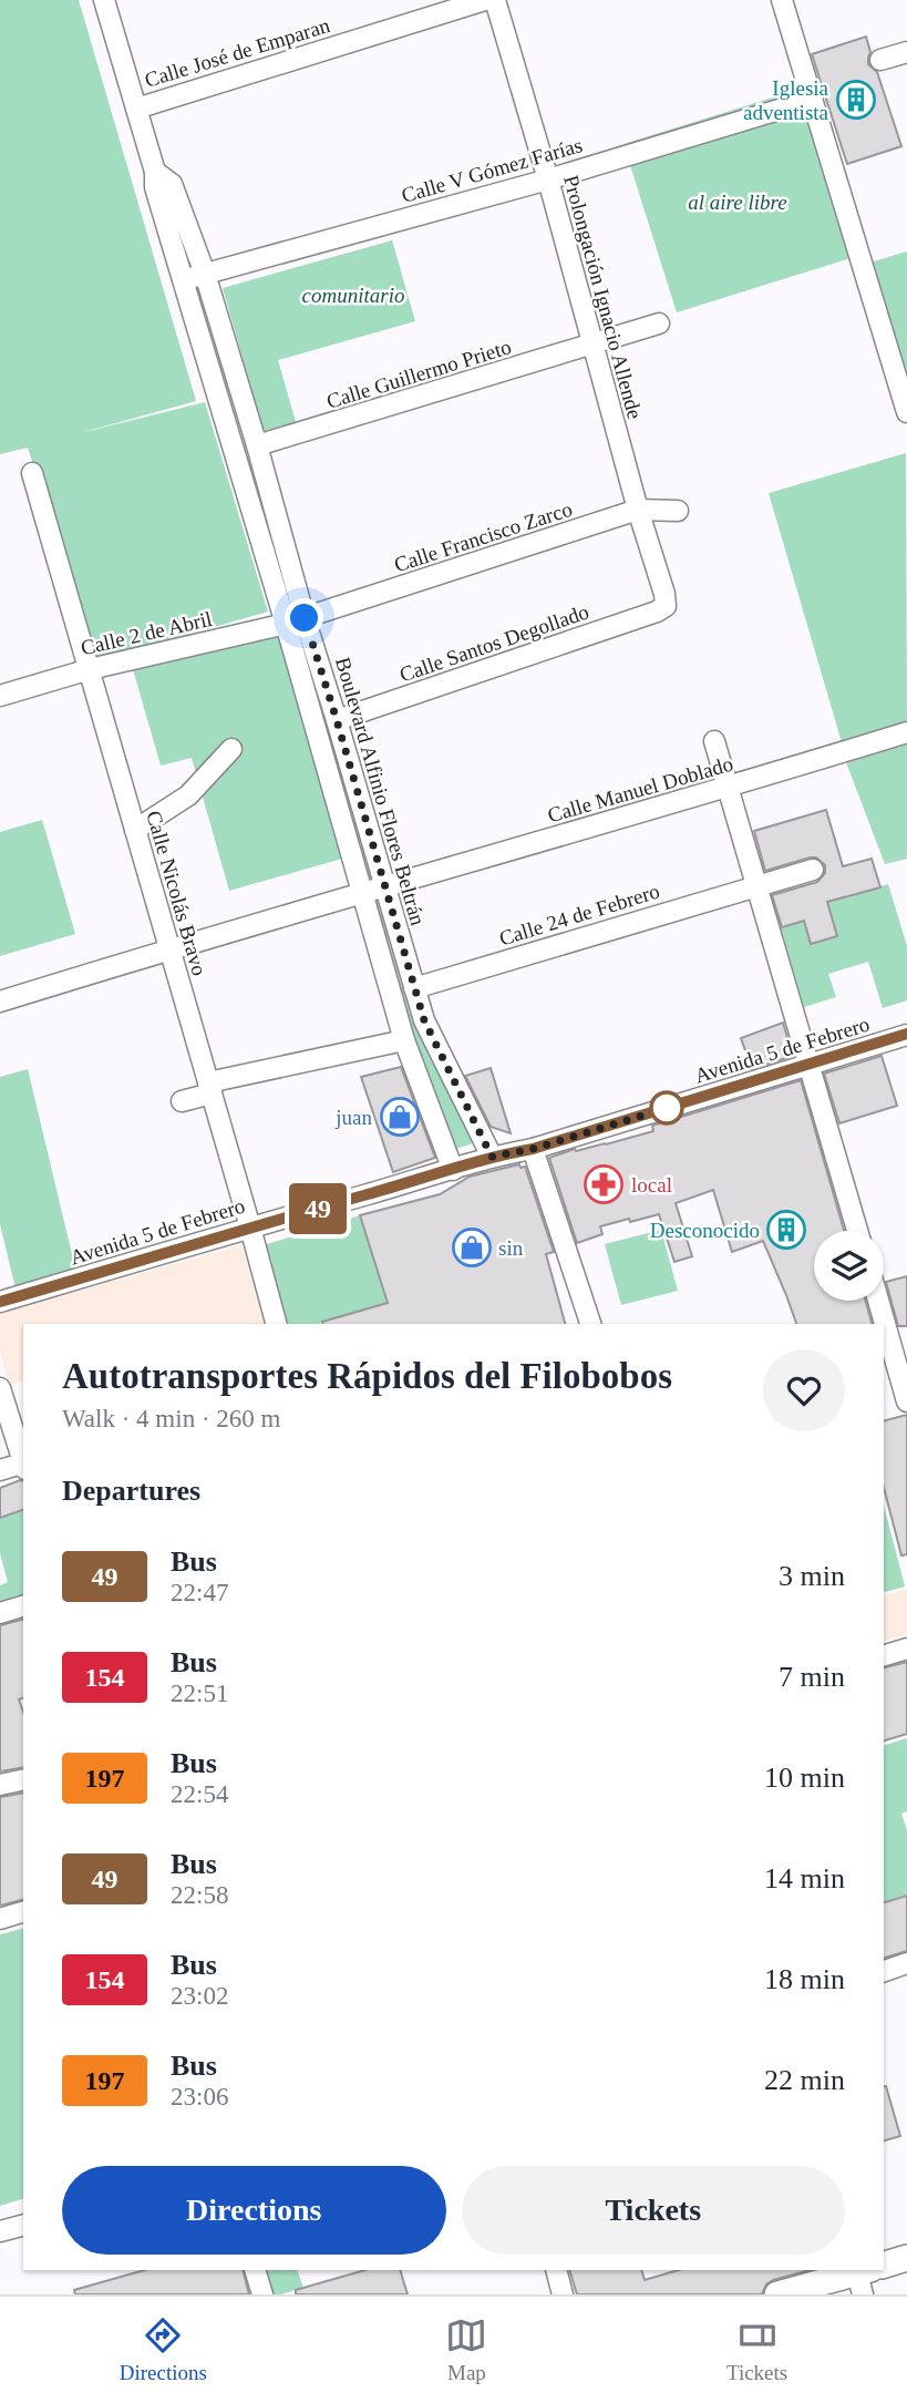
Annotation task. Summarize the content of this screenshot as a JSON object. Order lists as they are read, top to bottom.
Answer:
{
  "streets": {
    "street": [
      "Calle José de Emparan",
      "Calle V Gómez Farías",
      "Prolongación Ignacio Allende",
      "Calle Guillermo Prieto",
      "Calle Francisco Zarco",
      "Calle 2 de Abril",
      "Calle Santos Degollado",
      "Calle Manuel Doblado",
      "Boulevard Alfinio Flores Beltrán",
      "Calle Nicolás Bravo",
      "Calle 24 de Febrero",
      "Avenida 5 de Febrero"
    ]
  },
  "crossings": [
    ["Calle José de Emparan", "Boulevard Alfinio Flores Beltrán"],
    ["Calle V Gómez Farías", "Prolongación Ignacio Allende"],
    ["Calle V Gómez Farías", "Boulevard Alfinio Flores Beltrán"],
    ["Prolongación Ignacio Allende", "Calle Guillermo Prieto"],
    ["Prolongación Ignacio Allende", "Calle Francisco Zarco"],
    ["Prolongación Ignacio Allende", "Calle Santos Degollado"],
    ["Calle Guillermo Prieto", "Boulevard Alfinio Flores Beltrán"],
    ["Calle Francisco Zarco", "Calle 2 de Abril"],
    ["Calle Francisco Zarco", "Boulevard Alfinio Flores Beltrán"],
    ["Calle 2 de Abril", "Boulevard Alfinio Flores Beltrán"],
    ["Calle 2 de Abril", "Calle Nicolás Bravo"],
    ["Calle Santos Degollado", "Boulevard Alfinio Flores Beltrán"],
    ["Calle Manuel Doblado", "Boulevard Alfinio Flores Beltrán"],
    ["Calle Manuel Doblado", "Calle Nicolás Bravo"],
    ["Boulevard Alfinio Flores Beltrán", "Calle 24 de Febrero"],
    ["Boulevard Alfinio Flores Beltrán", "Avenida 5 de Febrero"],
    ["Calle Nicolás Bravo", "Avenida 5 de Febrero"]
  ],
  "parks": ["al aire libre", "comunitario"],
  "places": {
    "building": ["Iglesia adventista", "Desconocido"],
    "shop": ["juan", "sin"],
    "pharmacy": ["local"]
  },
  "lines": ["bus line 49"],
  "page": {
    "on_map": "49",
    "heading": [
      ["Autotransportes Rápidos del Filobobos", "Walk · 4 min · 260 m"],
      "Departures"
    ],
    "list": [
      {
        "mark": "49",
        "name": "Bus",
        "note": "22:47",
        "value": "3 min"
      },
      {
        "mark": "154",
        "name": "Bus",
        "note": "22:51",
        "value": "7 min"
      },
      {
        "mark": "197",
        "name": "Bus",
        "note": "22:54",
        "value": "10 min"
      },
      {
        "mark": "49",
        "name": "Bus",
        "note": "22:58",
        "value": "14 min"
      },
      {
        "mark": "154",
        "name": "Bus",
        "note": "23:02",
        "value": "18 min"
      },
      {
        "mark": "197",
        "name": "Bus",
        "note": "23:06",
        "value": "22 min"
      }
    ],
    "buttons": ["Directions", "Tickets"],
    "tabs": ["Directions", "Map", "Tickets"]
  }
}
